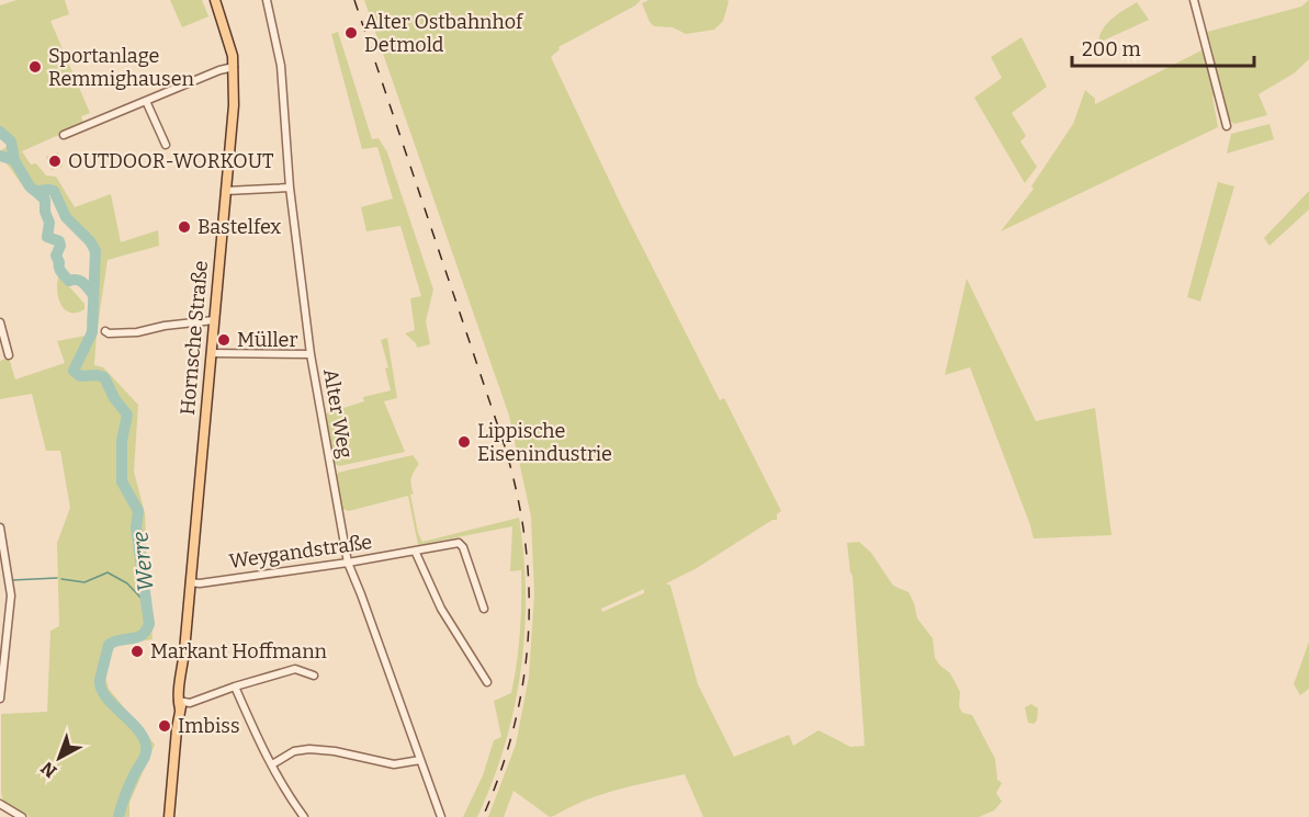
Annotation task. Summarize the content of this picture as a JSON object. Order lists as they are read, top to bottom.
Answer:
{
  "streets": {
    "main road": ["Hornsche Straße"],
    "street": ["Alter Weg", "Weygandstraße"]
  },
  "crossings": [
    ["Hornsche Straße", "Weygandstraße"],
    ["Alter Weg", "Weygandstraße"]
  ],
  "water": ["Werre"],
  "places": [
    "Alter Ostbahnhof Detmold",
    "Sportanlage Remmighausen",
    "OUTDOOR-WORKOUT",
    "Bastelfex",
    "Müller",
    "Lippische Eisenindustrie",
    "Markant Hoffmann",
    "Imbiss"
  ],
  "scale_bar": "200 m",
  "north": "bottom left"
}
